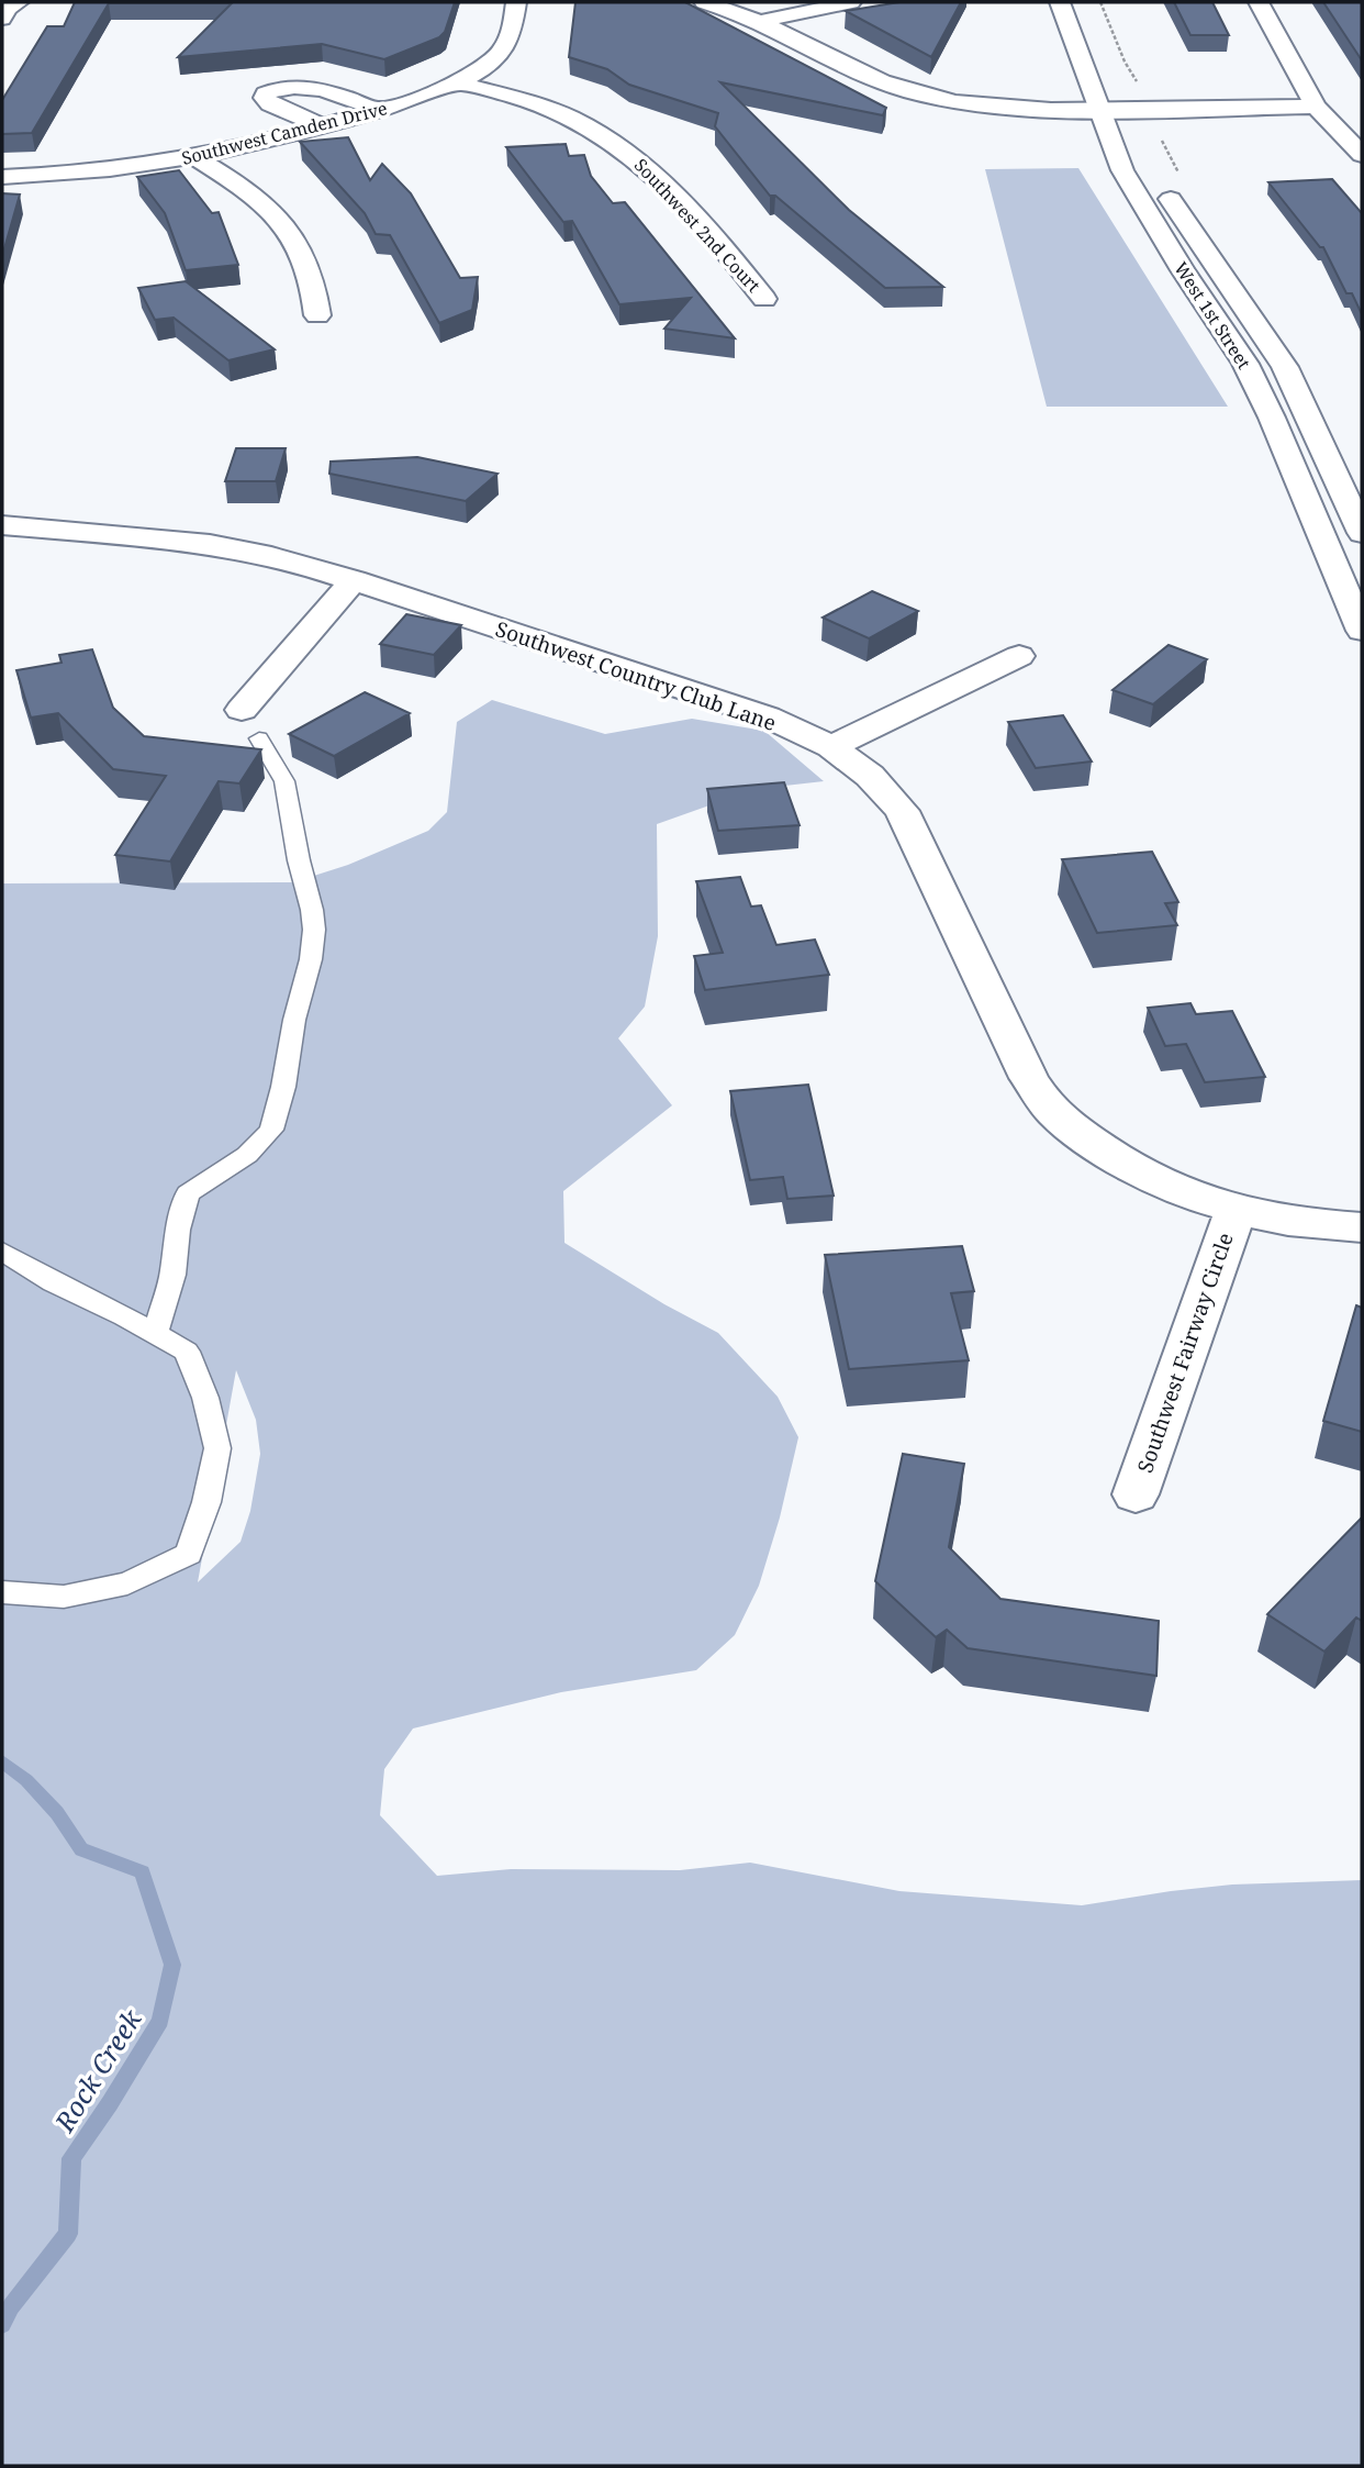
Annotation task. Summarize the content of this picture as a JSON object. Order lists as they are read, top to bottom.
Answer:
{
  "streets": {
    "street": [
      "Southwest Camden Drive",
      "Southwest 2nd Court",
      "West 1st Street",
      "Southwest Country Club Lane",
      "Southwest Fairway Circle"
    ]
  },
  "crossings": [
    ["Southwest Camden Drive", "Southwest 2nd Court"],
    ["Southwest Country Club Lane", "Southwest Fairway Circle"]
  ],
  "water": ["Rock Creek"]
}
